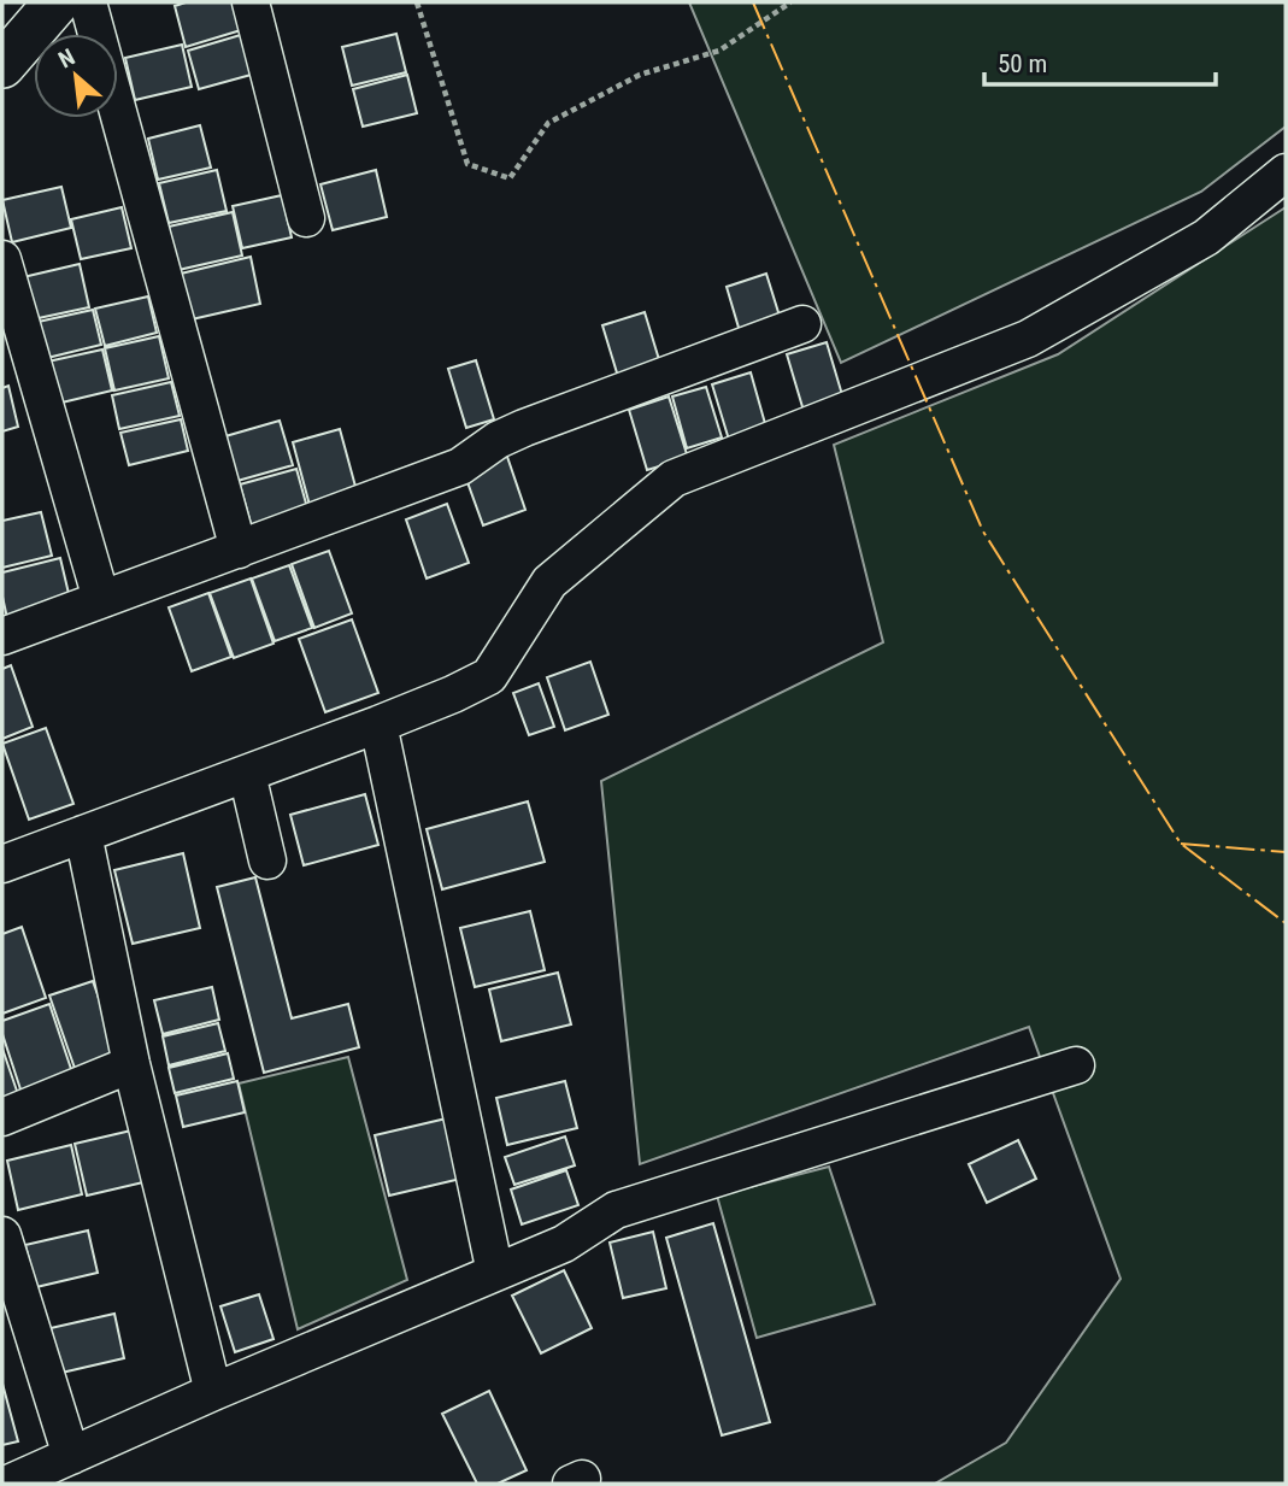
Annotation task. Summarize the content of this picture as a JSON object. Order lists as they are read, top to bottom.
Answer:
{
  "scale_bar": "50 m",
  "north": "top left"
}
